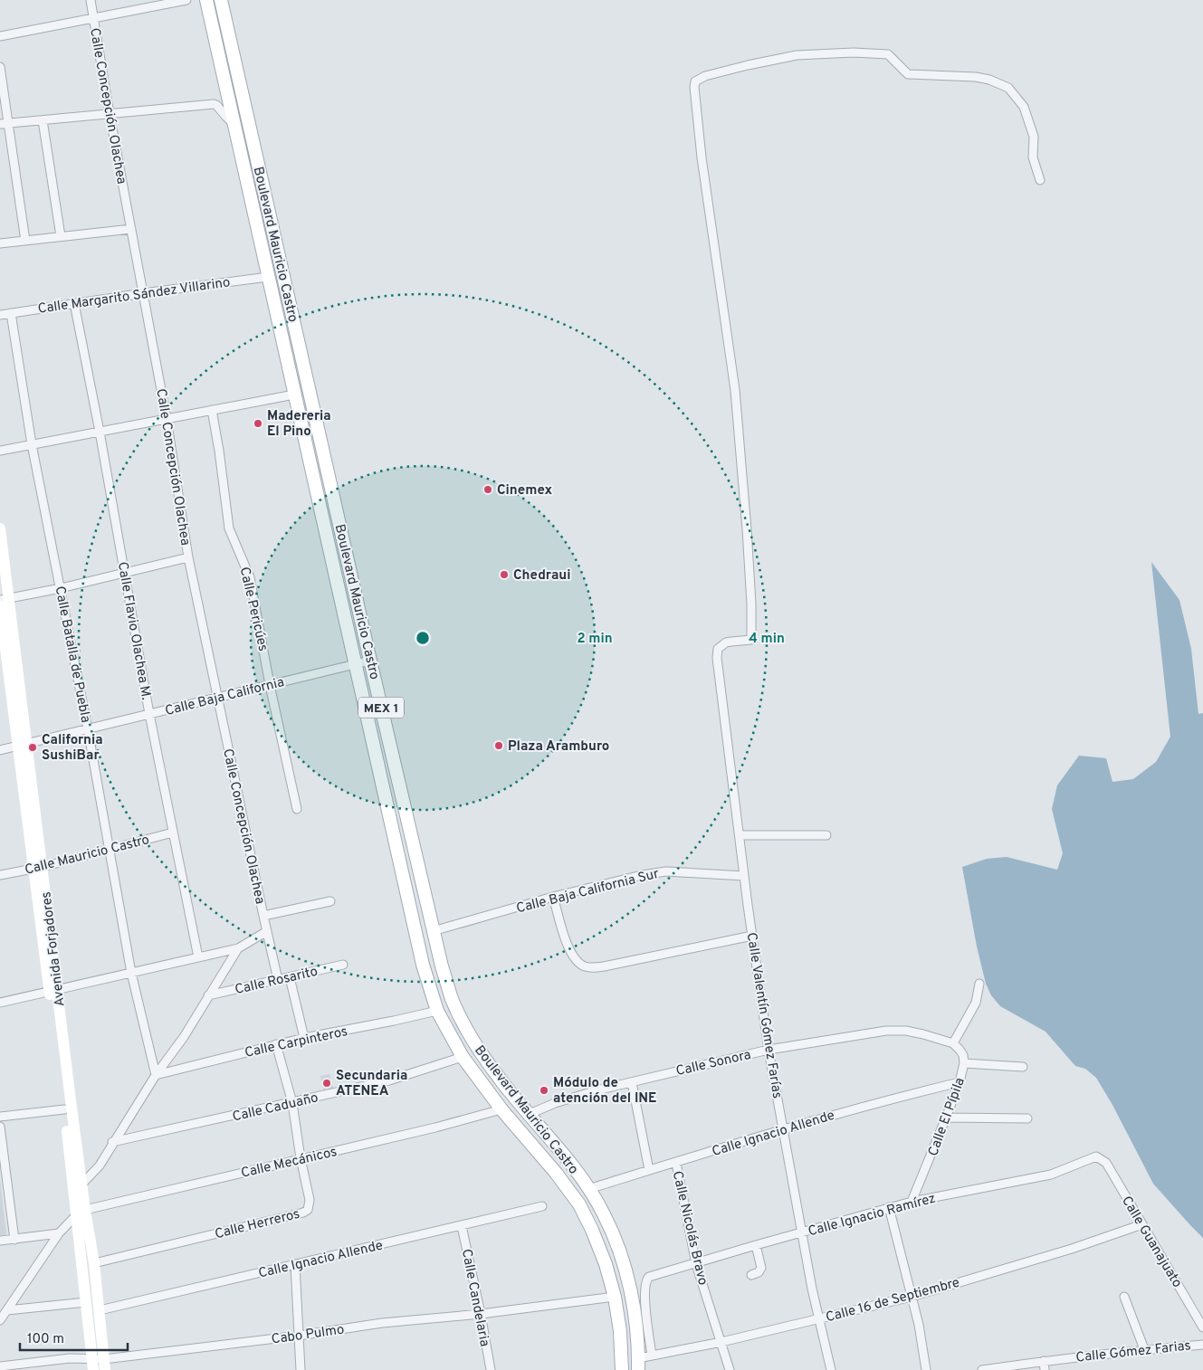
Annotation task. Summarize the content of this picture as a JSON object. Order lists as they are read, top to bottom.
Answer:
{
  "streets": {
    "main road": ["Boulevard Mauricio Castro", "MEX 1", "Avenida Forjadores"],
    "street": [
      "Calle Concepción Olachea",
      "Calle Margarito Sández Villarino",
      "Calle Pericúes",
      "Calle Flavio Olachea M.",
      "Calle Batalla de Puebla",
      "Calle Baja California",
      "Calle Mauricio Castro",
      "Calle Baja California Sur",
      "Calle Rosarito",
      "Calle Valentín Gómez Farías",
      "Calle Carpinteros",
      "Calle Sonora",
      "Calle Caduaño",
      "Calle El Pípila",
      "Calle Ignacio Allende",
      "Calle Mecánicos",
      "Calle Ignacio Ramírez",
      "Calle Herreros",
      "Calle Nicolás Bravo",
      "Calle Guanajuato",
      "Calle Candelaria",
      "Calle 16 de Septiembre",
      "Cabo Pulmo",
      "Calle Gómez Farias"
    ]
  },
  "crossings": [
    ["Calle Concepción Olachea", "Calle Margarito Sández Villarino"],
    ["Calle Concepción Olachea", "Calle Baja California"],
    ["Calle Concepción Olachea", "Calle Rosarito"],
    ["Boulevard Mauricio Castro", "Calle Margarito Sández Villarino"],
    ["Boulevard Mauricio Castro", "Calle Baja California"],
    ["Boulevard Mauricio Castro", "Calle Baja California Sur"],
    ["Boulevard Mauricio Castro", "Calle Carpinteros"],
    ["Boulevard Mauricio Castro", "Calle Sonora"],
    ["Boulevard Mauricio Castro", "Calle Caduaño"],
    ["Boulevard Mauricio Castro", "Calle Ignacio Allende"],
    ["Boulevard Mauricio Castro", "Calle Mecánicos"],
    ["Boulevard Mauricio Castro", "Calle 16 de Septiembre"],
    ["Boulevard Mauricio Castro", "Cabo Pulmo"],
    ["Calle Margarito Sández Villarino", "Calle Flavio Olachea M."],
    ["Calle Margarito Sández Villarino", "Calle Batalla de Puebla"],
    ["Calle Pericúes", "Calle Baja California"],
    ["Calle Flavio Olachea M.", "Calle Baja California"],
    ["Calle Flavio Olachea M.", "Calle Mauricio Castro"],
    ["Calle Batalla de Puebla", "Calle Baja California"],
    ["Calle Batalla de Puebla", "Calle Mauricio Castro"],
    ["Calle Batalla de Puebla", "Calle Carpinteros"],
    ["Calle Baja California", "Avenida Forjadores"],
    ["Calle Mauricio Castro", "Avenida Forjadores"],
    ["Calle Baja California Sur", "Calle Valentín Gómez Farías"],
    ["Avenida Forjadores", "Calle Ignacio Allende"],
    ["Avenida Forjadores", "Calle Mecánicos"],
    ["Avenida Forjadores", "Calle Herreros"],
    ["Avenida Forjadores", "Cabo Pulmo"],
    ["Calle Valentín Gómez Farías", "Calle Sonora"],
    ["Calle Valentín Gómez Farías", "Calle Ignacio Allende"],
    ["Calle Valentín Gómez Farías", "Calle Ignacio Ramírez"],
    ["Calle Valentín Gómez Farías", "Calle 16 de Septiembre"],
    ["Calle Carpinteros", "Calle Herreros"],
    ["Calle Sonora", "Calle El Pípila"],
    ["Calle Caduaño", "Calle Herreros"],
    ["Calle El Pípila", "Calle Ignacio Allende"],
    ["Calle El Pípila", "Calle Ignacio Ramírez"],
    ["Calle Ignacio Allende", "Calle Nicolás Bravo"],
    ["Calle Ignacio Allende", "Calle Candelaria"],
    ["Calle Mecánicos", "Calle Herreros"],
    ["Calle Ignacio Ramírez", "Calle Nicolás Bravo"],
    ["Calle Ignacio Ramírez", "Calle Guanajuato"],
    ["Calle Ignacio Ramírez", "Calle 16 de Septiembre"],
    ["Calle Nicolás Bravo", "Calle 16 de Septiembre"],
    ["Calle Guanajuato", "Calle 16 de Septiembre"],
    ["Calle Candelaria", "Cabo Pulmo"]
  ],
  "places": [
    "Madereria El Pino",
    "Cinemex",
    "Chedraui",
    "Plaza Aramburo",
    "California SushiBar",
    "Secundaria ATENEA",
    "Módulo de atención del INE"
  ],
  "scale_bar": "100 m",
  "rings": ["2 min", "4 min"]
}
